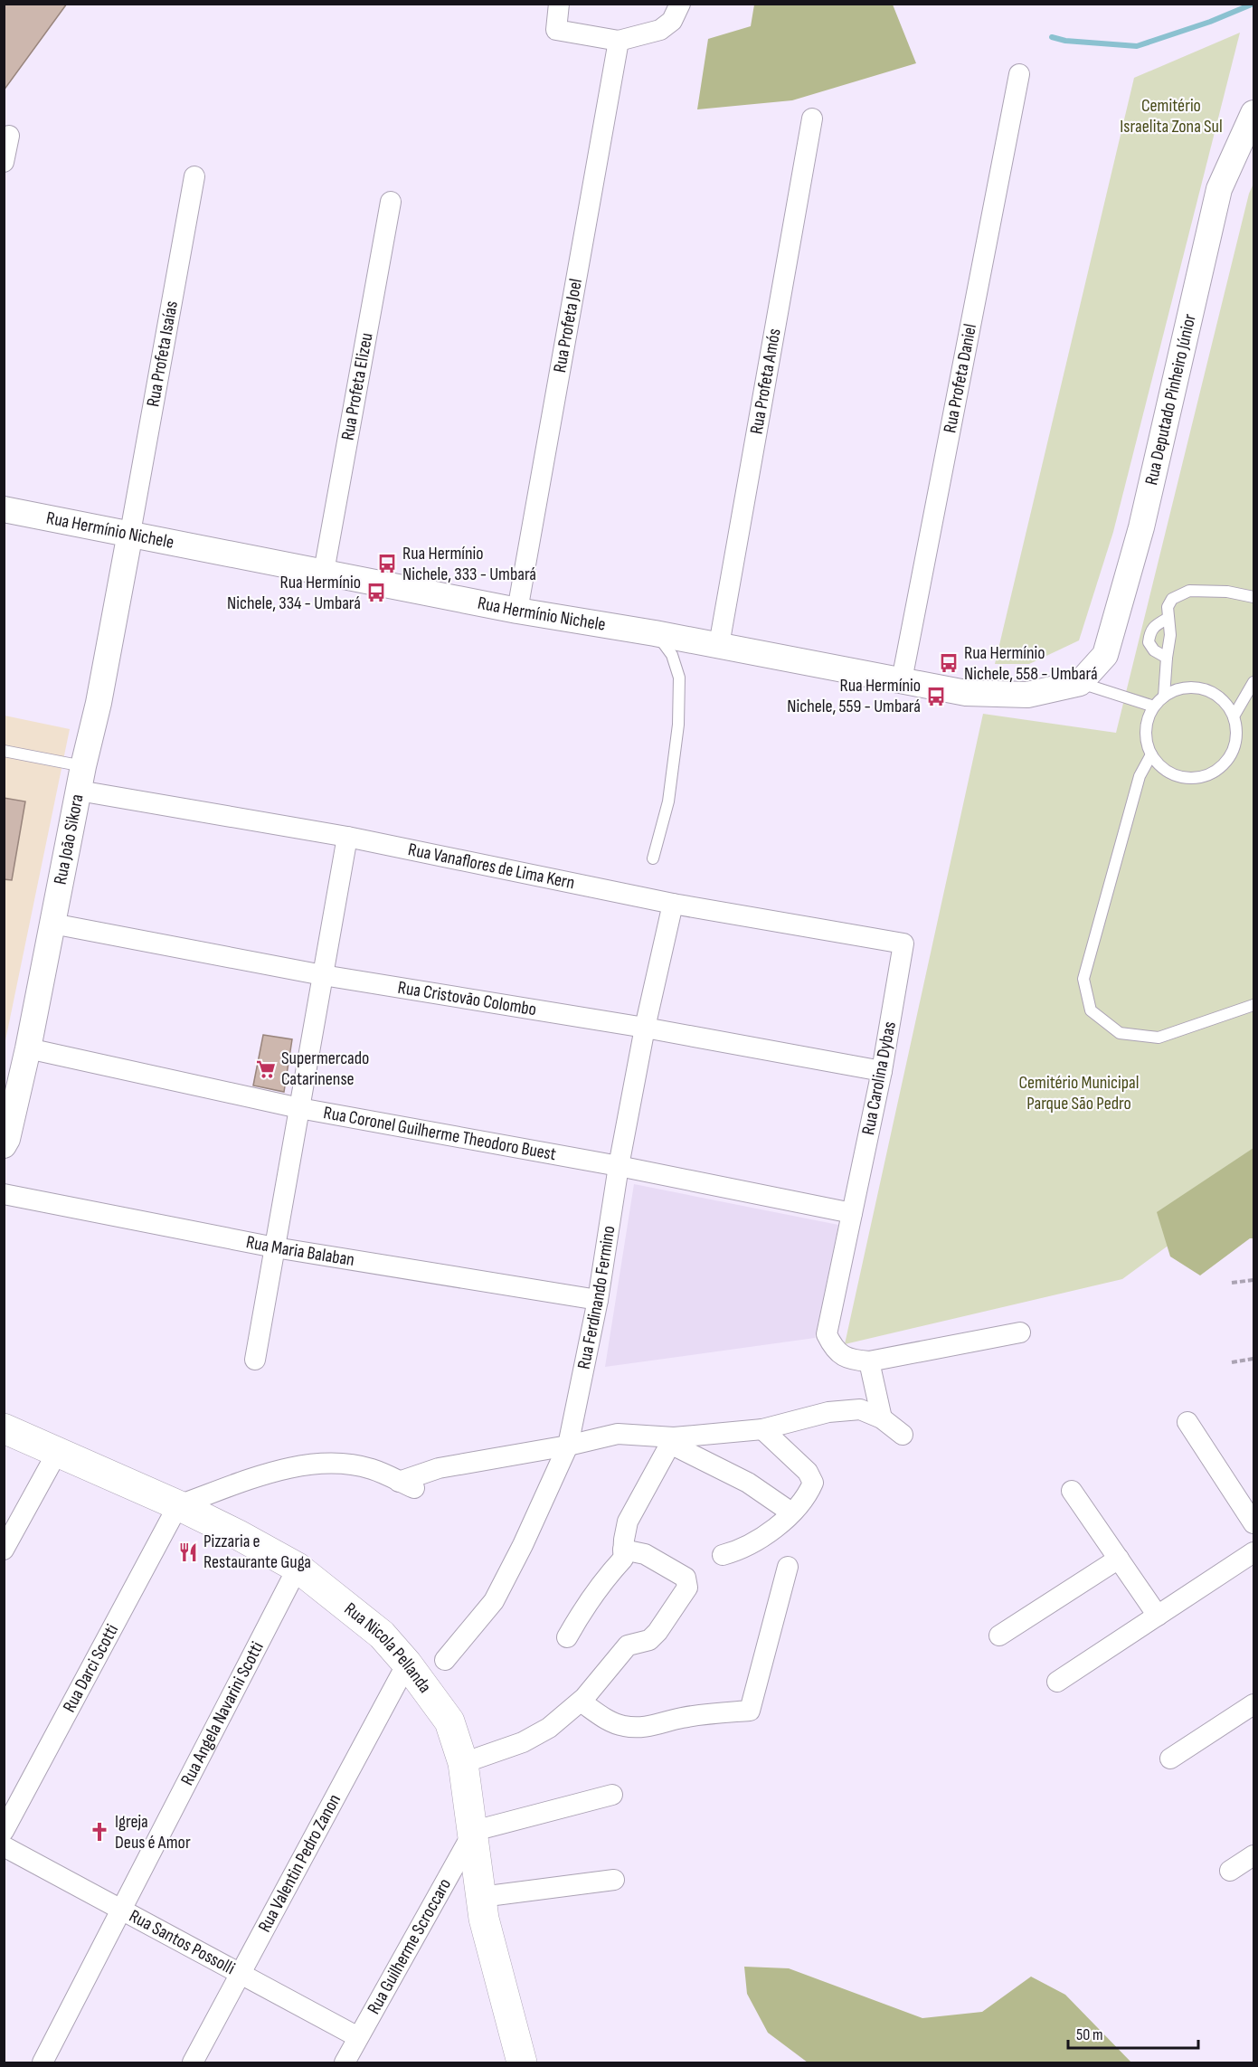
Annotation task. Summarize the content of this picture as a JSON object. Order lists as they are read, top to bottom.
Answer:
{
  "streets": {
    "main road": ["Rua Nicola Pellanda"],
    "street": [
      "Rua Profeta Joel",
      "Rua Profeta Isaías",
      "Rua Profeta Daniel",
      "Rua Profeta Amós",
      "Rua Profeta Elizeu",
      "Rua Deputado Pinheiro Júnior",
      "Rua Hermínio Nichele",
      "Rua João Sikora",
      "Rua Vanaflores de Lima Kern",
      "Rua Cristovão Colombo",
      "Rua Carolina Dybas",
      "Rua Coronel Guilherme Theodoro Buest",
      "Rua Maria Balaban",
      "Rua Ferdinando Fermino",
      "Rua Darci Scotti",
      "Rua Angela Navarini Scotti",
      "Rua Valentin Pedro Zanon",
      "Rua Santos Possolli",
      "Rua Guilherme Scroccaro"
    ]
  },
  "crossings": [
    ["Rua Profeta Joel", "Rua Hermínio Nichele"],
    ["Rua Profeta Isaías", "Rua Hermínio Nichele"],
    ["Rua Profeta Isaías", "Rua João Sikora"],
    ["Rua Profeta Daniel", "Rua Hermínio Nichele"],
    ["Rua Profeta Amós", "Rua Hermínio Nichele"],
    ["Rua Profeta Elizeu", "Rua Hermínio Nichele"],
    ["Rua Deputado Pinheiro Júnior", "Rua Hermínio Nichele"],
    ["Rua Hermínio Nichele", "Rua João Sikora"],
    ["Rua João Sikora", "Rua Vanaflores de Lima Kern"],
    ["Rua João Sikora", "Rua Cristovão Colombo"],
    ["Rua João Sikora", "Rua Coronel Guilherme Theodoro Buest"],
    ["Rua Vanaflores de Lima Kern", "Rua Carolina Dybas"],
    ["Rua Vanaflores de Lima Kern", "Rua Ferdinando Fermino"],
    ["Rua Cristovão Colombo", "Rua Carolina Dybas"],
    ["Rua Cristovão Colombo", "Rua Ferdinando Fermino"],
    ["Rua Carolina Dybas", "Rua Coronel Guilherme Theodoro Buest"],
    ["Rua Coronel Guilherme Theodoro Buest", "Rua Ferdinando Fermino"],
    ["Rua Maria Balaban", "Rua Ferdinando Fermino"],
    ["Rua Nicola Pellanda", "Rua Darci Scotti"],
    ["Rua Nicola Pellanda", "Rua Angela Navarini Scotti"],
    ["Rua Nicola Pellanda", "Rua Valentin Pedro Zanon"],
    ["Rua Nicola Pellanda", "Rua Guilherme Scroccaro"],
    ["Rua Angela Navarini Scotti", "Rua Santos Possolli"],
    ["Rua Valentin Pedro Zanon", "Rua Santos Possolli"],
    ["Rua Santos Possolli", "Rua Guilherme Scroccaro"]
  ],
  "parks": ["Cemitério Israelita Zona Sul", "Cemitério Municipal Parque São Pedro"],
  "places": {
    "bus stop": [
      "Rua Hermínio Nichele, 333 - Umbará",
      "Rua Hermínio Nichele, 334 - Umbará",
      "Rua Hermínio Nichele, 558 - Umbará",
      "Rua Hermínio Nichele, 559 - Umbará"
    ],
    "supermarket": ["Supermercado Catarinense"],
    "restaurant": ["Pizzaria e Restaurante Guga"],
    "church": ["Igreja Deus é Amor"]
  },
  "scale_bar": "50 m"
}
